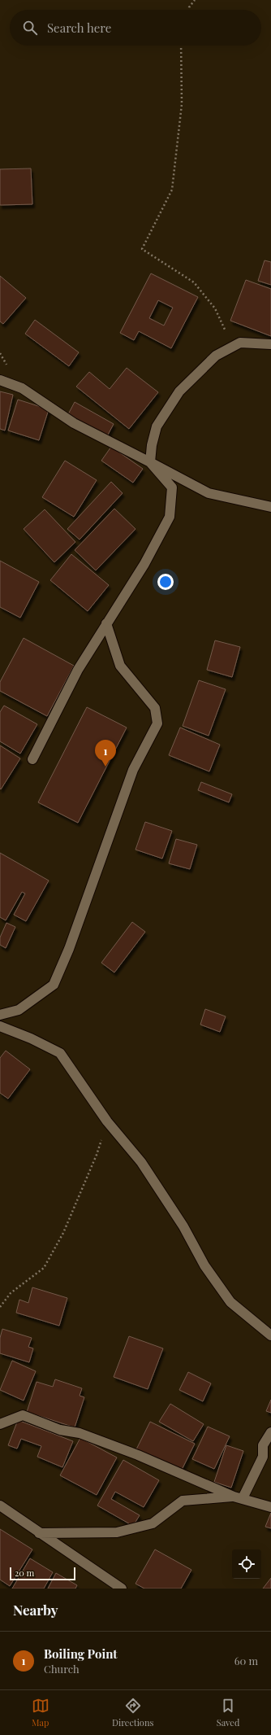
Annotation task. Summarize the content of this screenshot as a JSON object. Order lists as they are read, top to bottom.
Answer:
{
  "scale_bar": "20 m",
  "page": {
    "search": "Search here",
    "pins": "1",
    "scale": "20 m",
    "heading": "Nearby",
    "list": [
      {
        "mark": "1",
        "name": "Boiling Point",
        "note": "Church",
        "value": "60 m"
      }
    ],
    "nav": ["Map", "Directions", "Saved"]
  }
}
